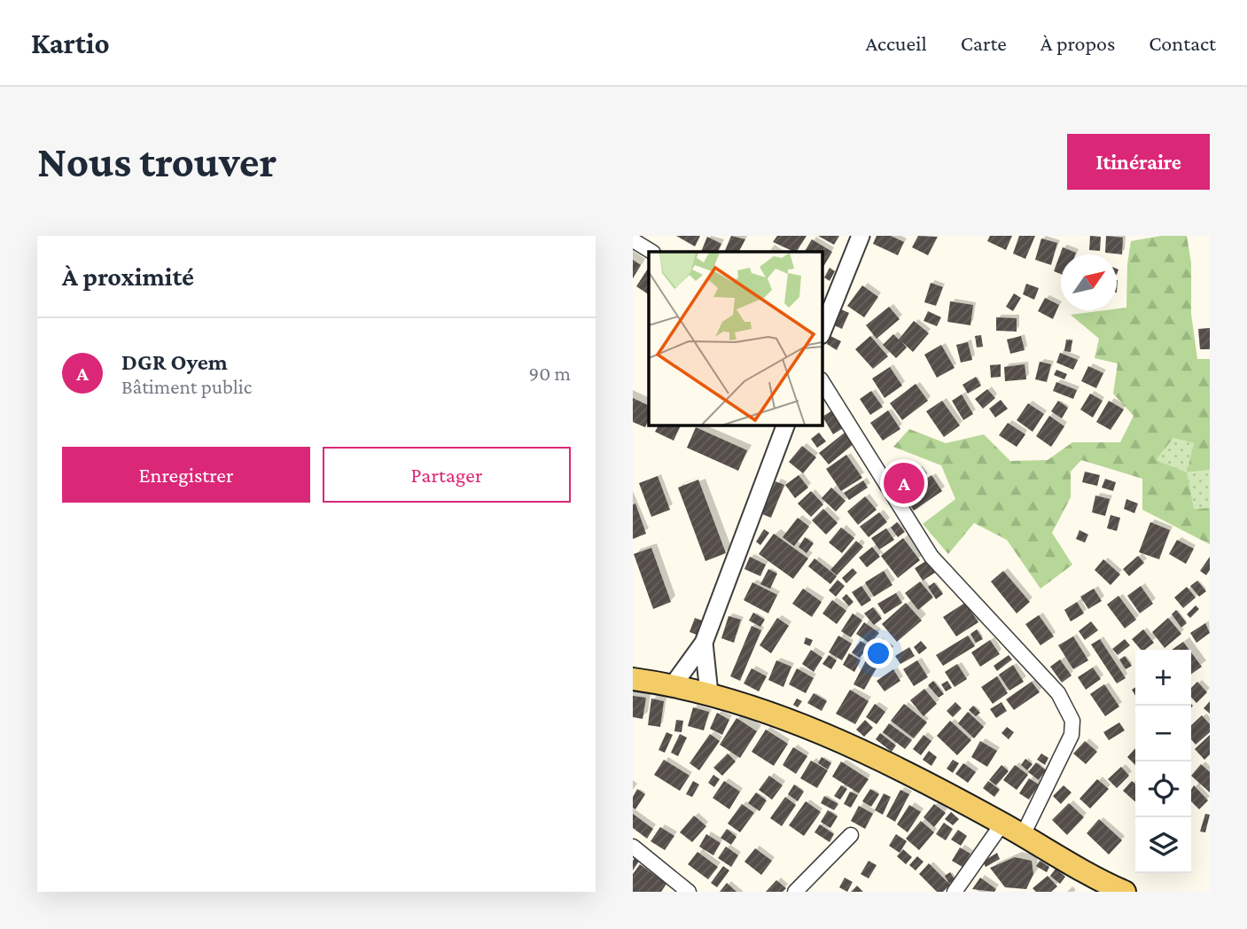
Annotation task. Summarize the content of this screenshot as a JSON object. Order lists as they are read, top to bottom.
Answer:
{
  "north": "top right",
  "page": {
    "header": "Kartio",
    "nav": [
      "Accueil",
      "Carte",
      "À propos",
      "Contact"
    ],
    "buttons": [
      "Itinéraire",
      ["Enregistrer", "Partager"]
    ],
    "title": "Nous trouver",
    "heading": "À proximité",
    "list": [
      {
        "mark": "A",
        "name": "DGR Oyem",
        "note": "Bâtiment public",
        "value": "90 m"
      }
    ],
    "pins": "A",
    "map_buttons": ["+", "−"]
  }
}
